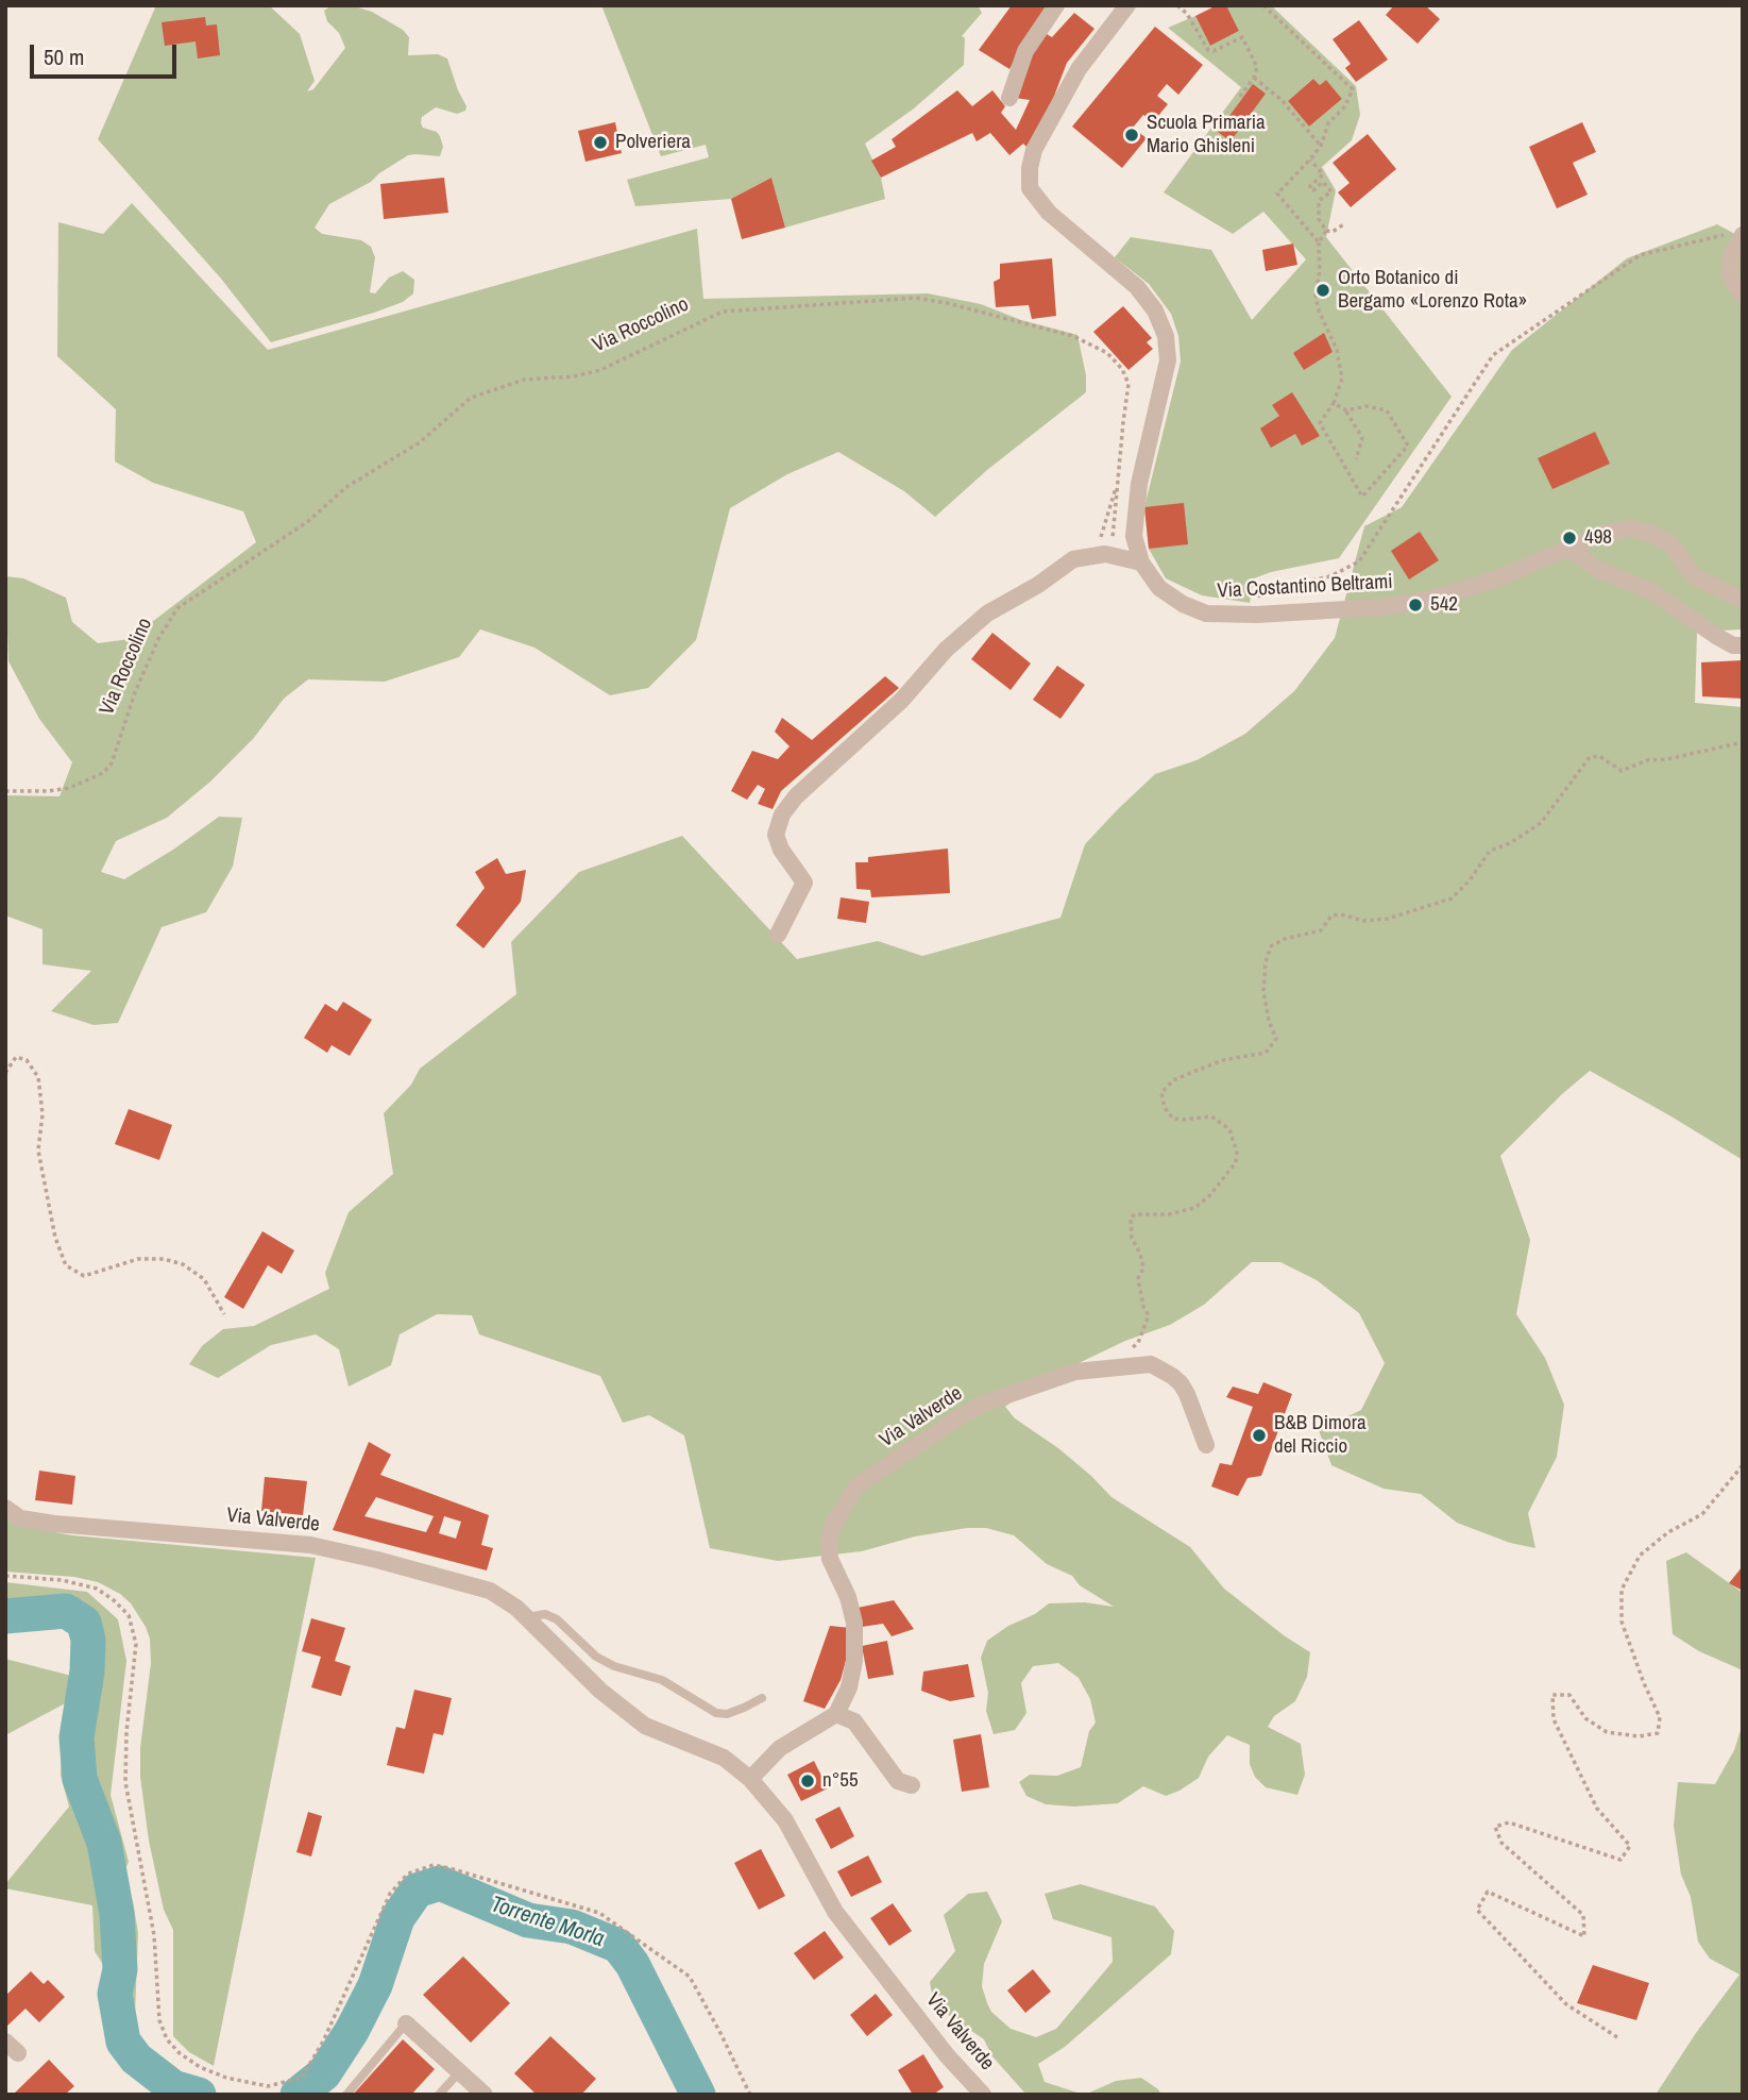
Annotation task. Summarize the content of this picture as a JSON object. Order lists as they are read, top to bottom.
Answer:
{
  "streets": {
    "street": ["Via Costantino Beltrami", "Via Valverde"],
    "path": ["Via Roccolino"]
  },
  "water": ["Torrente Morla"],
  "places": [
    "Scuola Primaria Mario Ghisleni",
    "Polveriera",
    "Orto Botanico di Bergamo «Lorenzo Rota»",
    "498",
    "542",
    "B&B Dimora del Riccio",
    "n°55"
  ],
  "scale_bar": "50 m"
}
